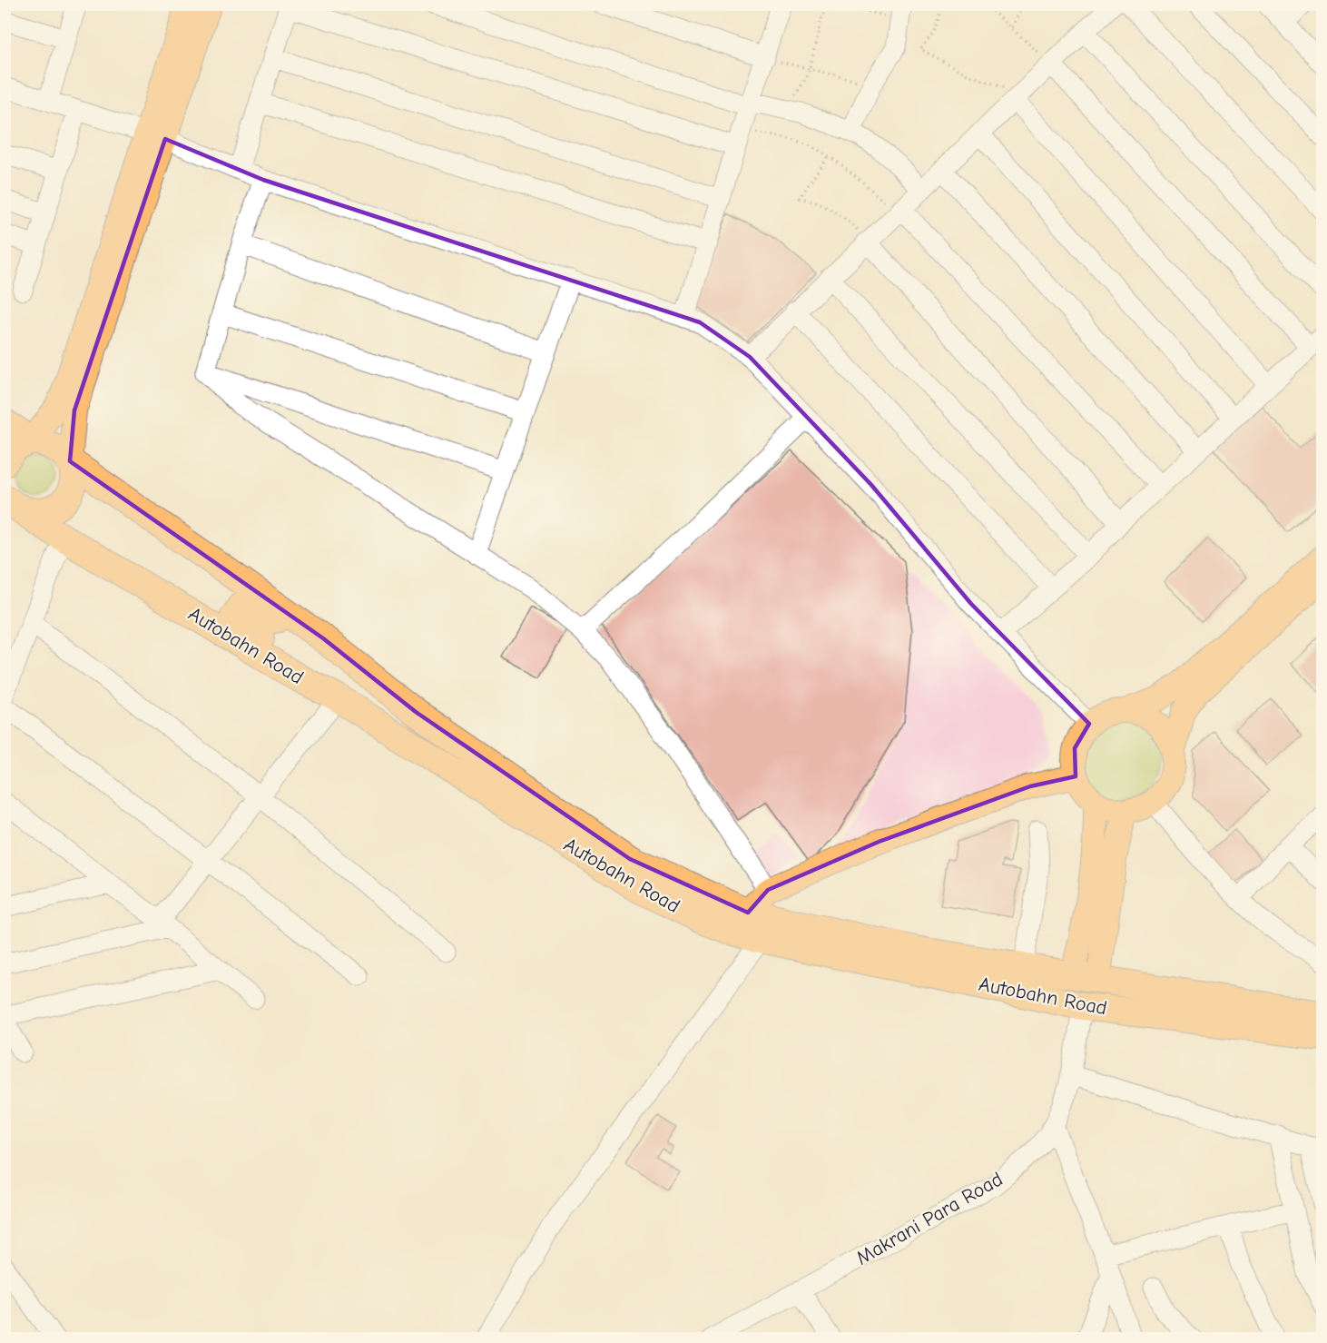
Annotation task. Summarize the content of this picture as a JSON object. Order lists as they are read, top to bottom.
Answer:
{
  "streets": {
    "highway": ["Autobahn Road"],
    "street": ["Makrani Para Road"]
  },
  "crossings": [
    ["Autobahn Road", "Makrani Para Road"]
  ]
}
